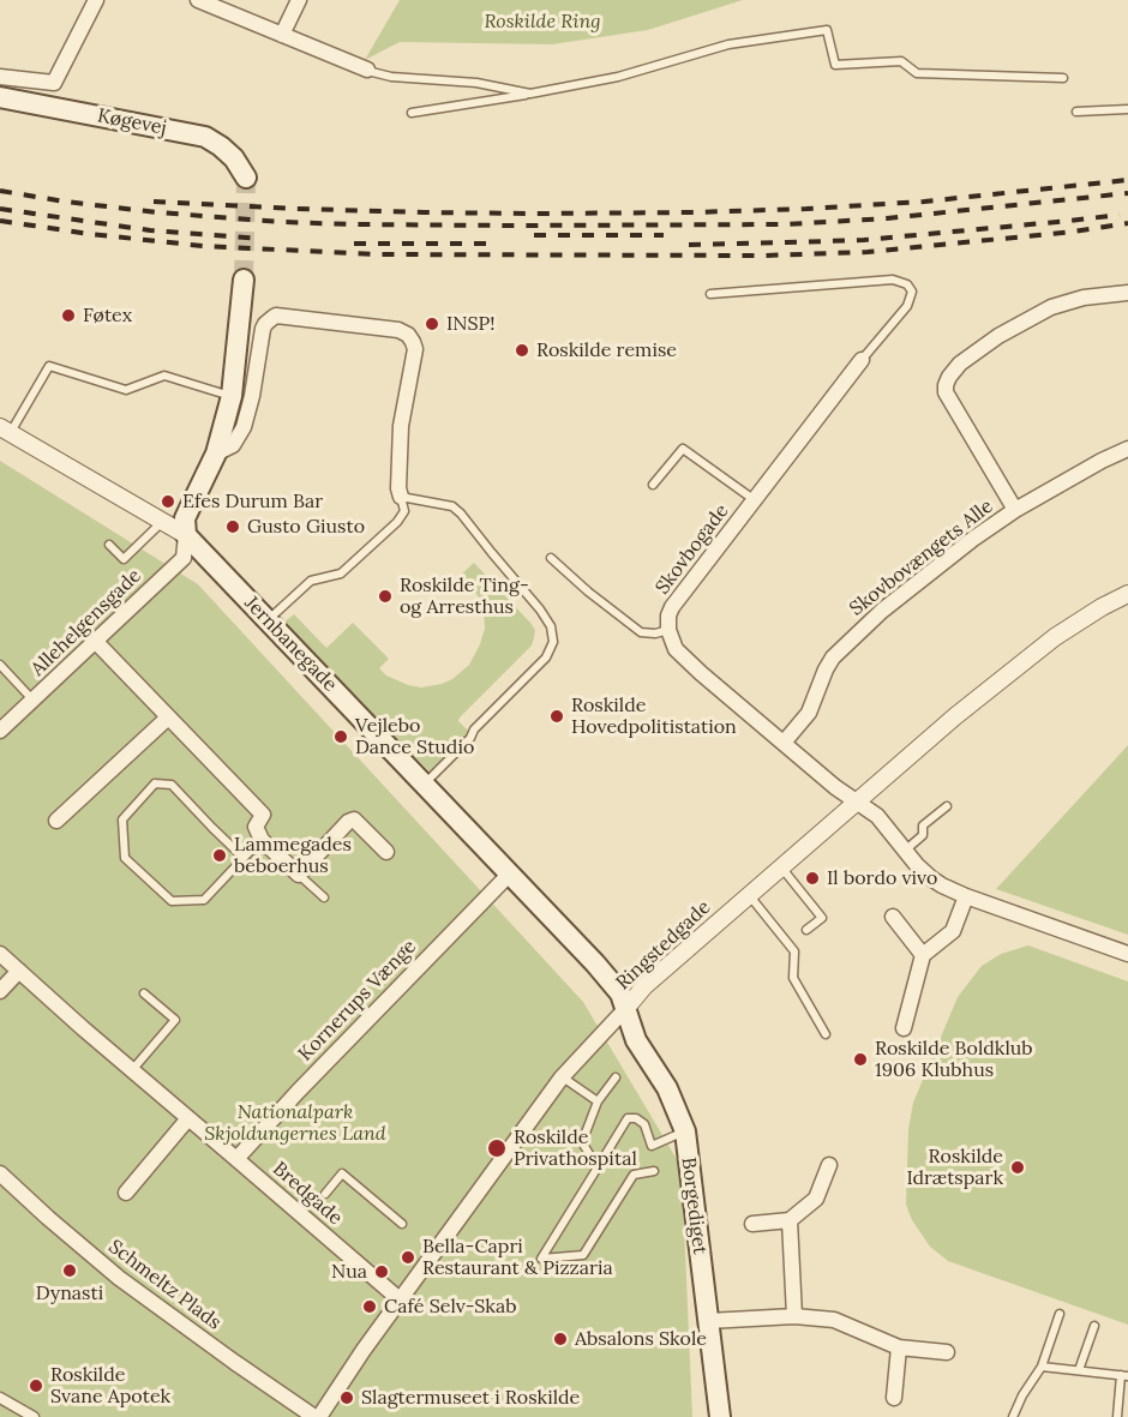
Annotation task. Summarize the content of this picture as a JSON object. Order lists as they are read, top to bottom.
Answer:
{
  "streets": {
    "main road": ["Køgevej", "Jernbanegade", "Borgediget"],
    "street": [
      "Skovbogade",
      "Skovbovængets Alle",
      "Allehelgensgade",
      "Ringstedgade",
      "Kornerups Vænge",
      "Bredgade",
      "Schmeltz Plads"
    ]
  },
  "crossings": [
    ["Allehelgensgade", "Jernbanegade"],
    ["Jernbanegade", "Ringstedgade"],
    ["Jernbanegade", "Kornerups Vænge"],
    ["Jernbanegade", "Borgediget"],
    ["Ringstedgade", "Bredgade"],
    ["Ringstedgade", "Borgediget"],
    ["Ringstedgade", "Schmeltz Plads"],
    ["Kornerups Vænge", "Bredgade"]
  ],
  "parks": ["Roskilde Ring", "Nationalpark Skjoldungernes Land"],
  "places": [
    "Føtex",
    "INSP!",
    "Roskilde remise",
    "Efes Durum Bar",
    "Gusto Giusto",
    "Roskilde Ting- og Arresthus",
    "Roskilde Hovedpolitistation",
    "Vejlebo Dance Studio",
    "Lammegades beboerhus",
    "Il bordo vivo",
    "Roskilde Boldklub 1906 Klubhus",
    "Roskilde Privathospital",
    "Roskilde Idrætspark",
    "Bella-Capri Restaurant & Pizzaria",
    "Dynasti",
    "Nua",
    "Café Selv-Skab",
    "Absalons Skole",
    "Roskilde Svane Apotek",
    "Slagtermuseet i Roskilde"
  ]
}
